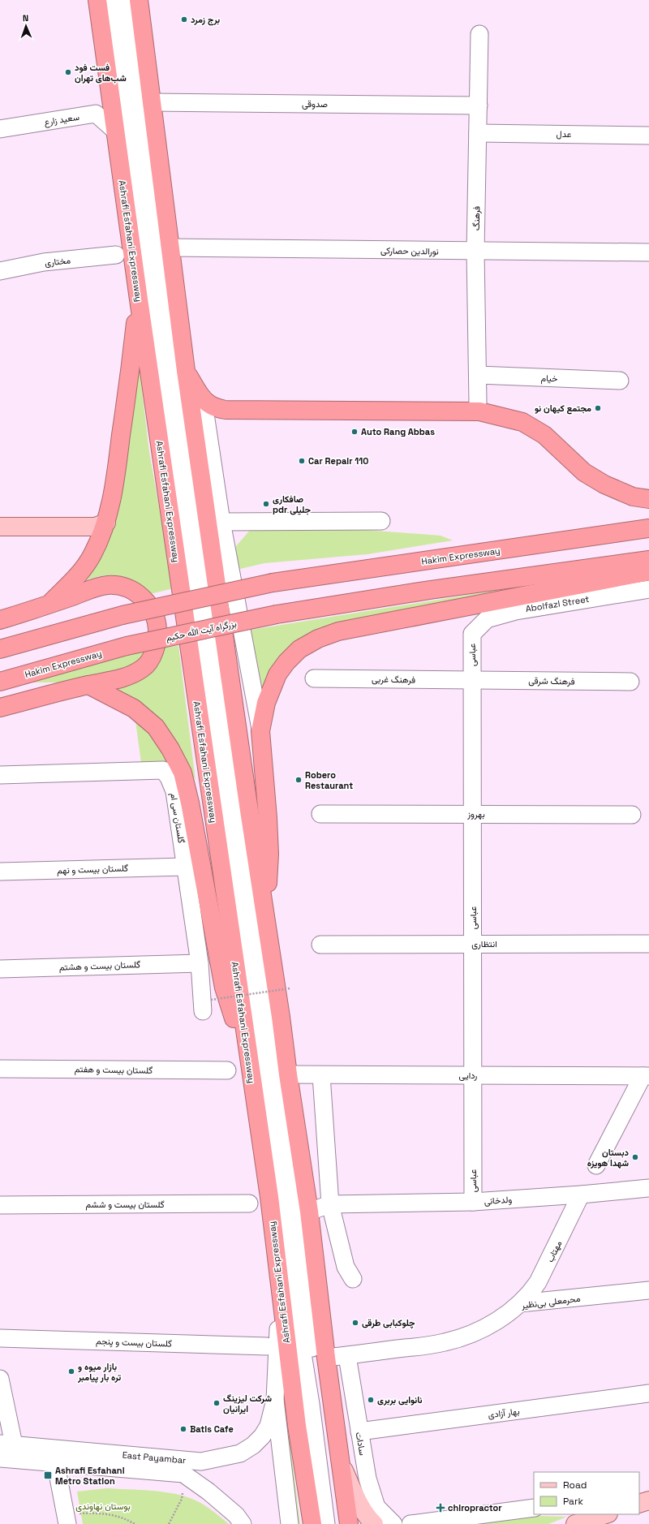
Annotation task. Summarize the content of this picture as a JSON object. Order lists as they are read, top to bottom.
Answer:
{
  "streets": {
    "highway": ["Ashrafi Esfahani Expressway", "Hakim Expressway", "بزرگراه آیت الله حکیم"],
    "street": [
      "صدوقی",
      "سعید زارع",
      "عدل",
      "فرهنگ",
      "نورالدین حصارکی",
      "مختاری",
      "خیام",
      "Abolfazl Street",
      "عباسی",
      "فرهنگ غربی",
      "فرهنگ شرقی",
      "بهروز",
      "گلستان سی ام",
      "گلستان بیست و نهم",
      "انتظاری",
      "گلستان بیست و هشتم",
      "گلستان بیست و هفتم",
      "ردایی",
      "ولدخانی",
      "گلستان بیست و ششم",
      "مهتاب",
      "محرمعلی بی‌نظیر",
      "گلستان بیست و پنجم",
      "بهار آزادی",
      "سادات",
      "East Payambar"
    ]
  },
  "crossings": [
    ["صدوقی", "فرهنگ"],
    ["سعید زارع", "Ashrafi Esfahani Expressway"],
    ["عدل", "فرهنگ"],
    ["فرهنگ", "نورالدین حصارکی"],
    ["فرهنگ", "خیام"],
    ["Hakim Expressway", "بزرگراه آیت الله حکیم"],
    ["Abolfazl Street", "عباسی"],
    ["عباسی", "فرهنگ غربی"],
    ["عباسی", "فرهنگ شرقی"],
    ["عباسی", "بهروز"],
    ["عباسی", "انتظاری"],
    ["عباسی", "ردایی"],
    ["عباسی", "ولدخانی"],
    ["فرهنگ غربی", "فرهنگ شرقی"],
    ["گلستان سی ام", "گلستان بیست و نهم"],
    ["گلستان سی ام", "گلستان بیست و هشتم"],
    ["ولدخانی", "مهتاب"],
    ["مهتاب", "محرمعلی بی‌نظیر"],
    ["محرمعلی بی‌نظیر", "سادات"],
    ["بهار آزادی", "سادات"]
  ],
  "parks": ["بوستان نهاوندی"],
  "places": {
    "other": [
      "برج زمرد",
      "فست فود شب‌های تهران",
      "مجتمع کیهان نو",
      "Auto Rang Abbas",
      "Car Repair 110",
      "صافکاری pdr جلیلی",
      "Robero Restaurant",
      "دبستان شهدا هویزه",
      "چلوکبابی طرقی",
      "بازار میوه و تره بار پیامبر",
      "نانوایی بربری",
      "شرکت لیزینگ ایرانیان",
      "Batis Cafe"
    ],
    "transit": ["Ashrafi Esfahani Metro Station"],
    "health": ["chiropractor"]
  },
  "legend": ["Road", "Park"],
  "north": "top"
}
